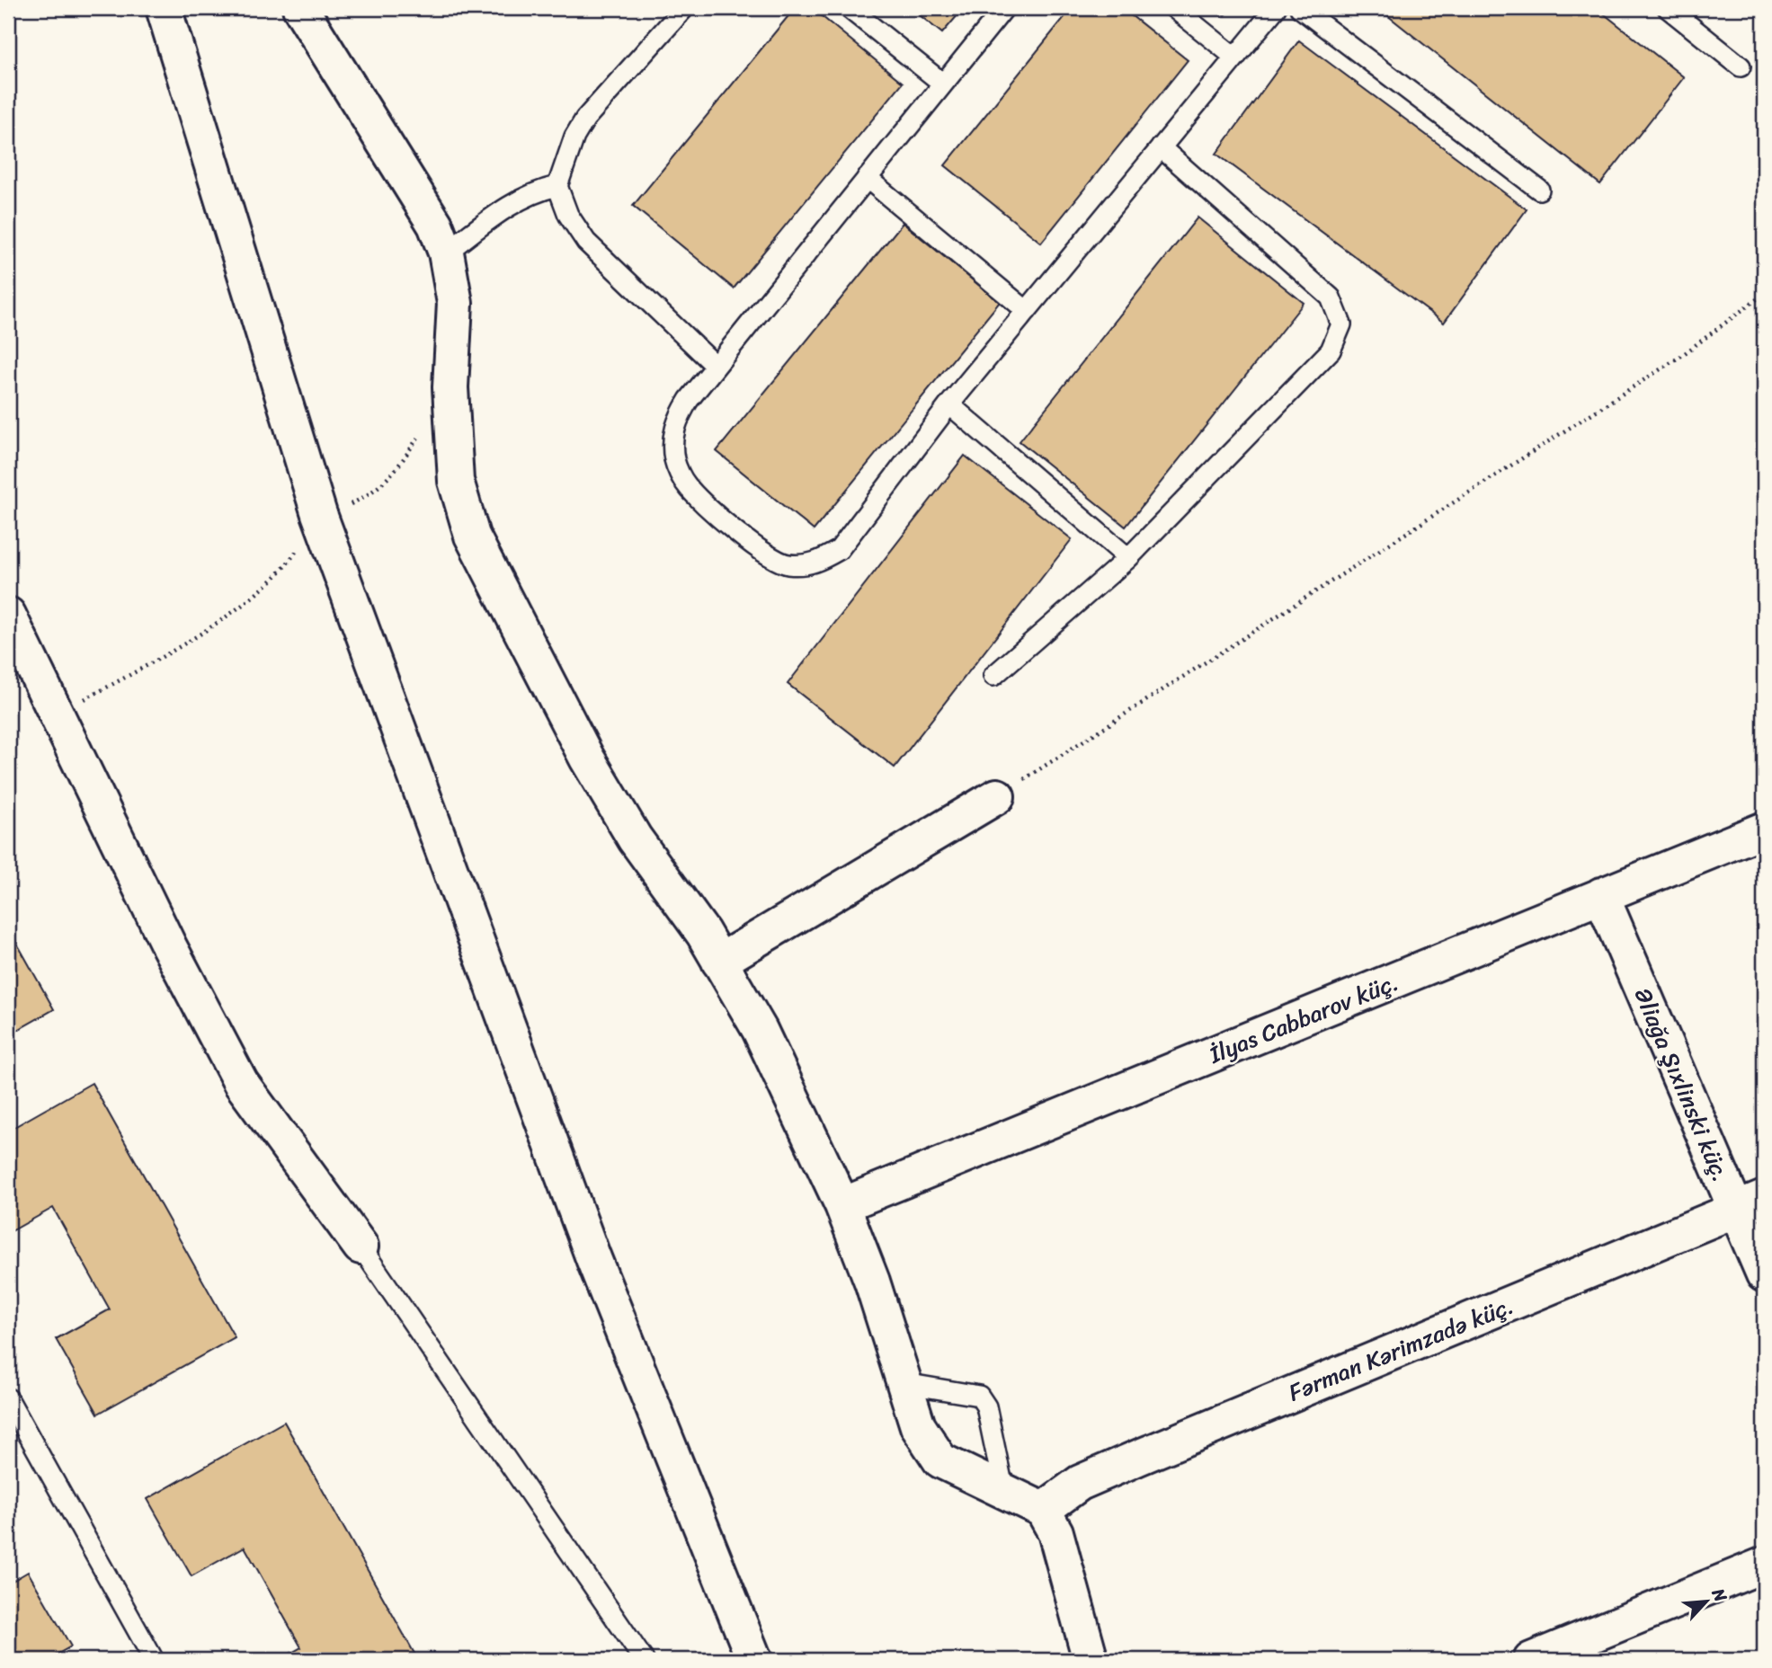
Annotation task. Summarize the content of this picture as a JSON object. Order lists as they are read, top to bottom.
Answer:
{
  "streets": {
    "street": ["İlyas Cabbarov küç.", "Əliağa Şıxlinski küç.", "Fərman Kərimzadə küç."]
  },
  "crossings": [
    ["İlyas Cabbarov küç.", "Əliağa Şıxlinski küç."],
    ["Əliağa Şıxlinski küç.", "Fərman Kərimzadə küç."]
  ],
  "north": "top right"
}
